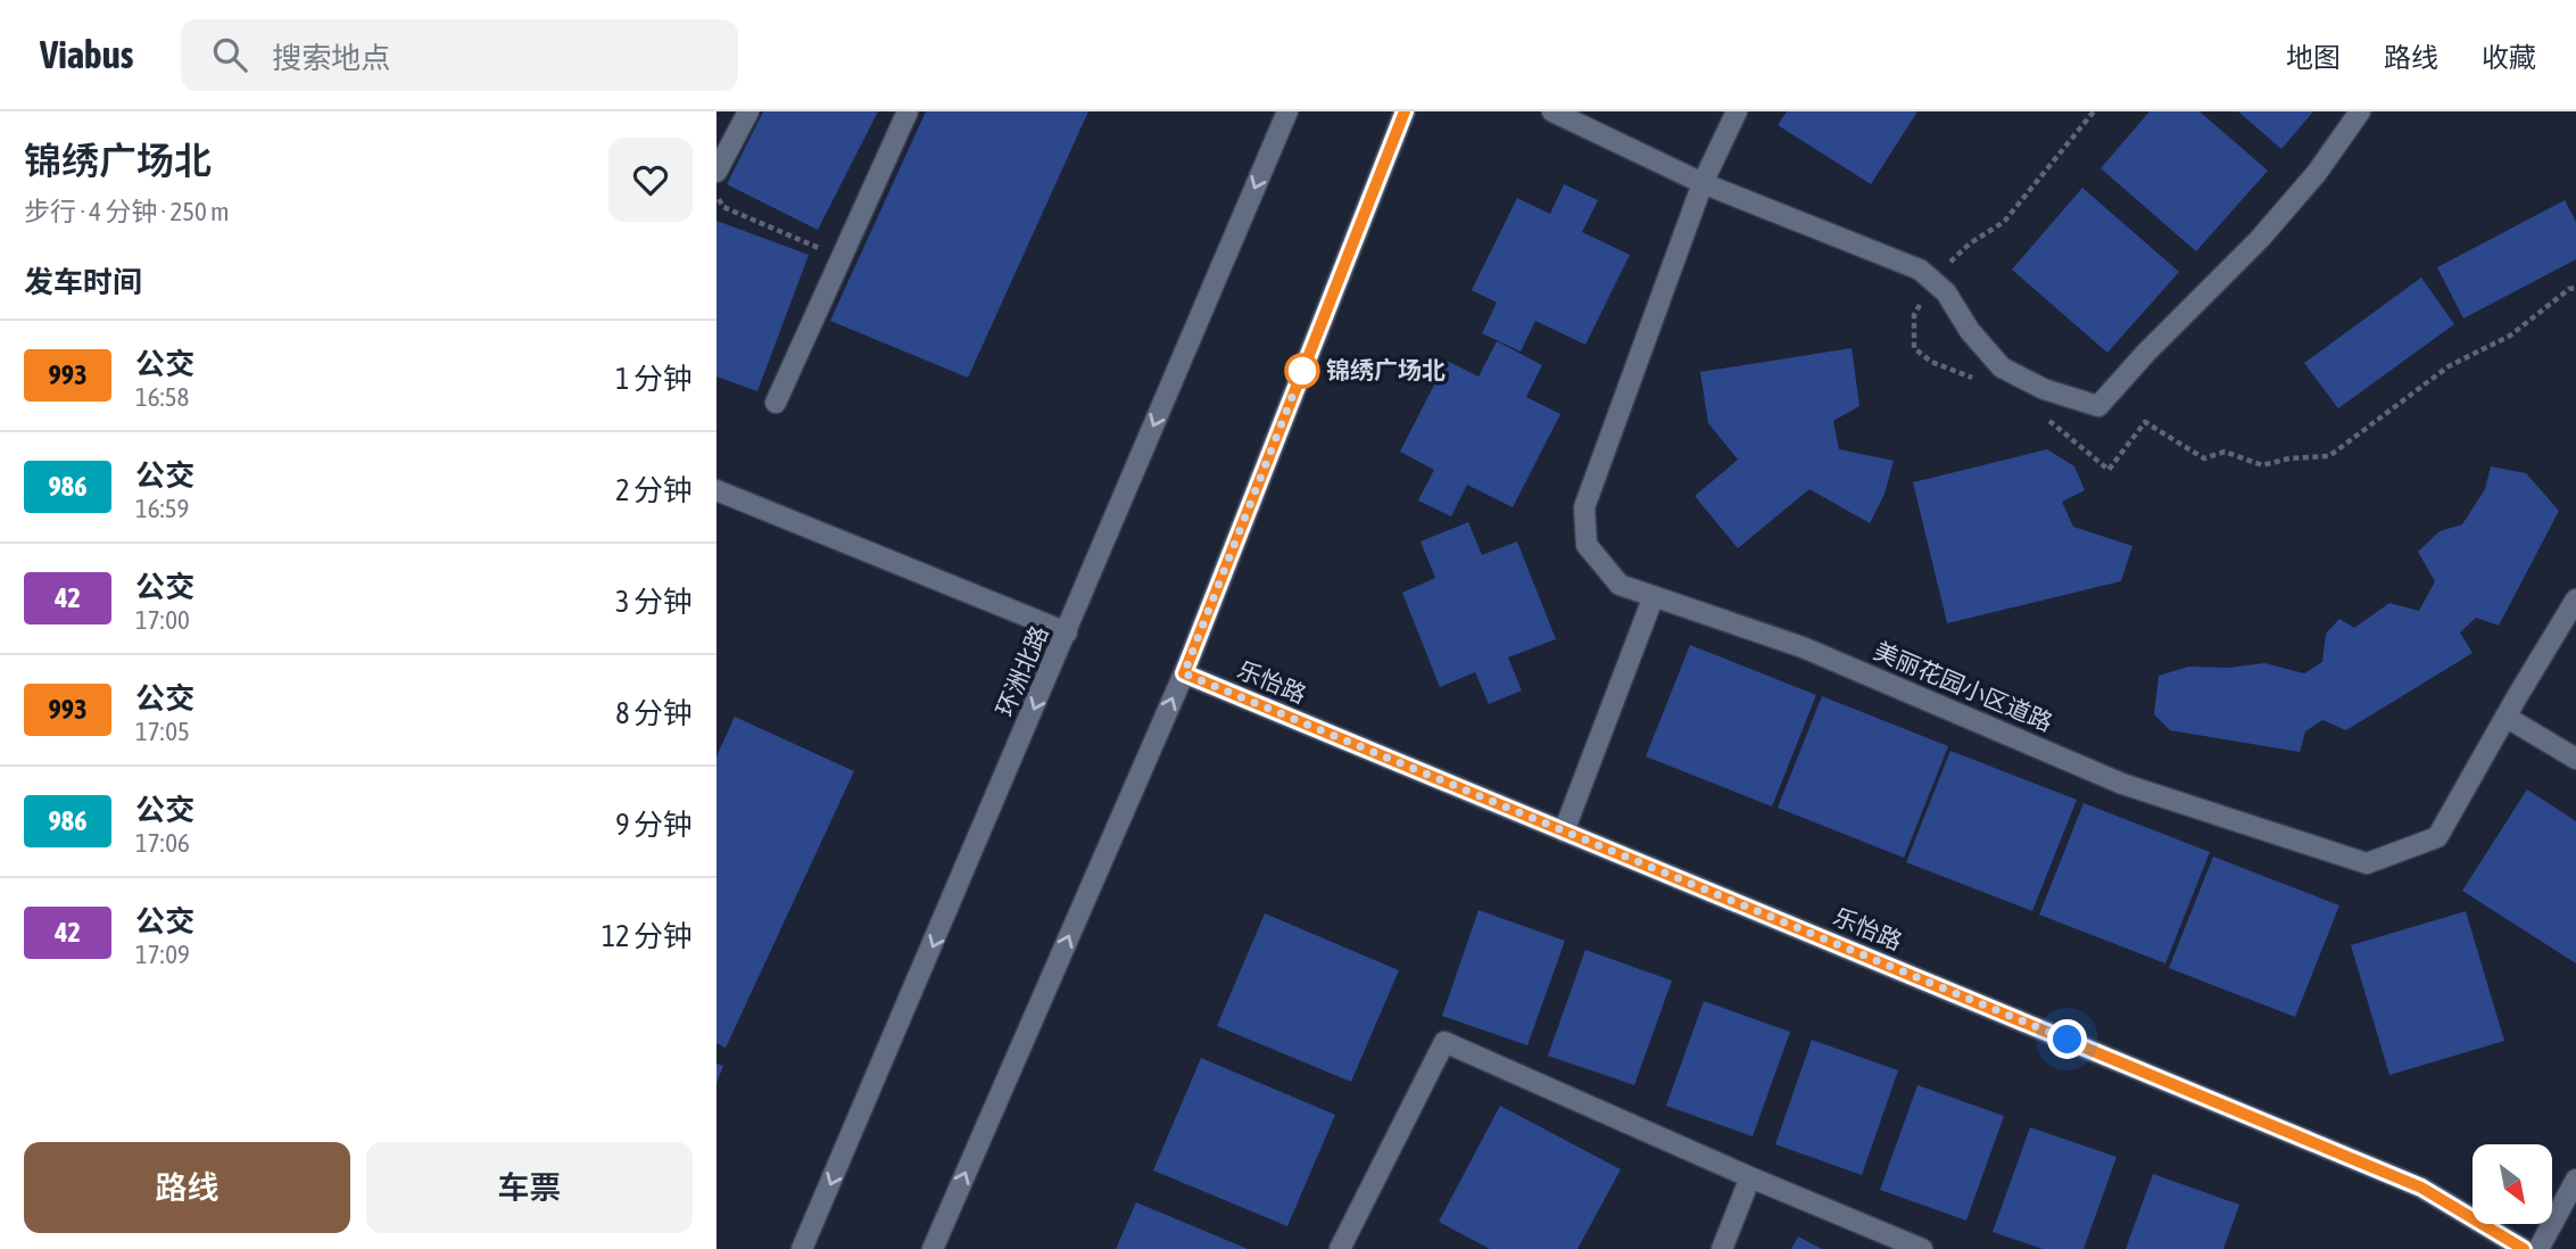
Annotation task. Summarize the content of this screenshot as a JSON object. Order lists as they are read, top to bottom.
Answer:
{
  "streets": {
    "street": ["环洲北路", "乐怡路", "美丽花园小区道路"]
  },
  "places": ["锦绣广场北"],
  "lines": ["bus line 993"],
  "north": "bottom right",
  "page": {
    "header": "Viabus",
    "search": "搜索地点",
    "nav": ["地图", "路线", "收藏"],
    "heading": [
      ["锦绣广场北", "步行 · 4 分钟 · 250 m"],
      "发车时间"
    ],
    "list": [
      {
        "mark": "993",
        "name": "公交",
        "note": "16:58",
        "value": "1 分钟"
      },
      {
        "mark": "986",
        "name": "公交",
        "note": "16:59",
        "value": "2 分钟"
      },
      {
        "mark": "42",
        "name": "公交",
        "note": "17:00",
        "value": "3 分钟"
      },
      {
        "mark": "993",
        "name": "公交",
        "note": "17:05",
        "value": "8 分钟"
      },
      {
        "mark": "986",
        "name": "公交",
        "note": "17:06",
        "value": "9 分钟"
      },
      {
        "mark": "42",
        "name": "公交",
        "note": "17:09",
        "value": "12 分钟"
      }
    ],
    "buttons": ["路线", "车票"]
  }
}
